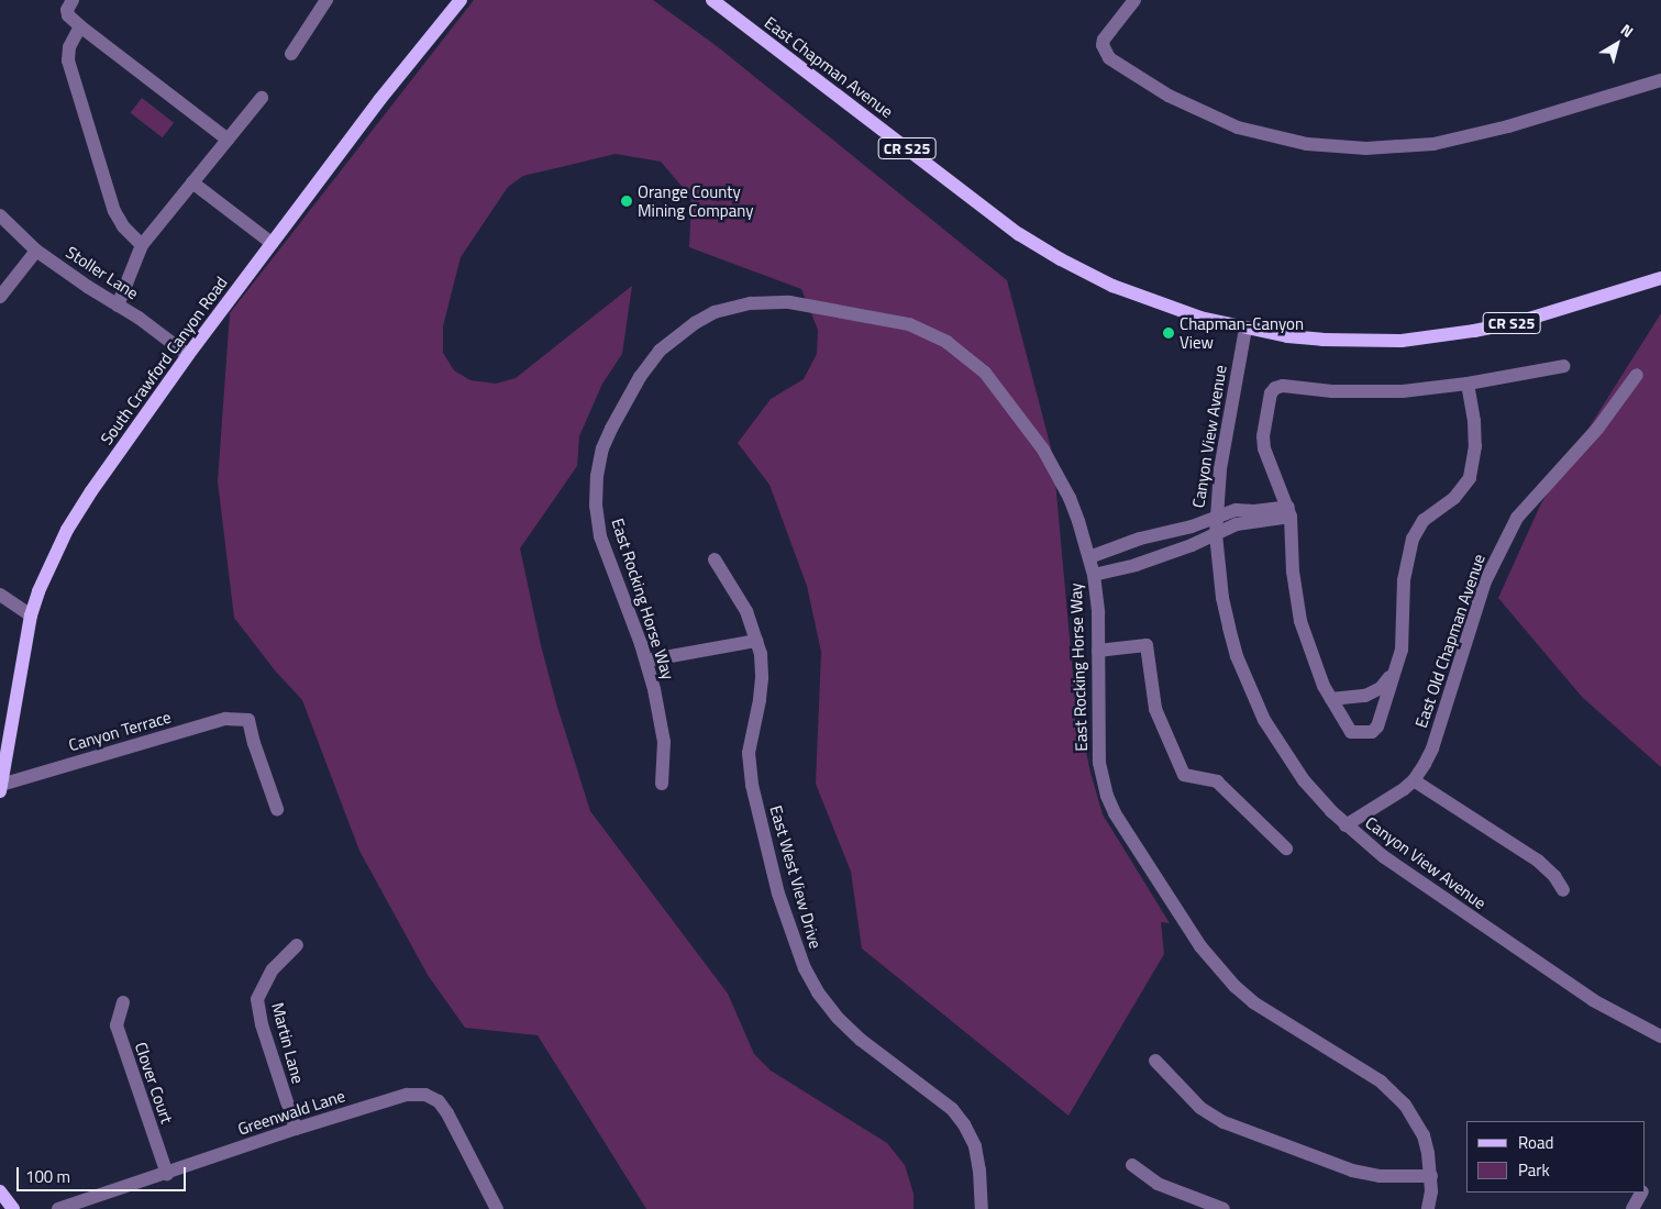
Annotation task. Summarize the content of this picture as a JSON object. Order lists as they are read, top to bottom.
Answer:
{
  "streets": {
    "main road": ["East Chapman Avenue", "CR S25", "South Crawford Canyon Road"],
    "street": [
      "Stoller Lane",
      "Canyon View Avenue",
      "East Rocking Horse Way",
      "East Old Chapman Avenue",
      "Canyon Terrace",
      "East West View Drive",
      "Martin Lane",
      "Clover Court",
      "Greenwald Lane"
    ]
  },
  "crossings": [
    ["East Chapman Avenue", "Canyon View Avenue"],
    ["Stoller Lane", "South Crawford Canyon Road"],
    ["South Crawford Canyon Road", "Canyon Terrace"],
    ["Canyon View Avenue", "East Old Chapman Avenue"],
    ["Martin Lane", "Greenwald Lane"],
    ["Clover Court", "Greenwald Lane"]
  ],
  "places": ["Orange County Mining Company", "Chapman-Canyon View"],
  "legend": ["Road", "Park"],
  "scale_bar": "100 m",
  "north": "top right"
}
